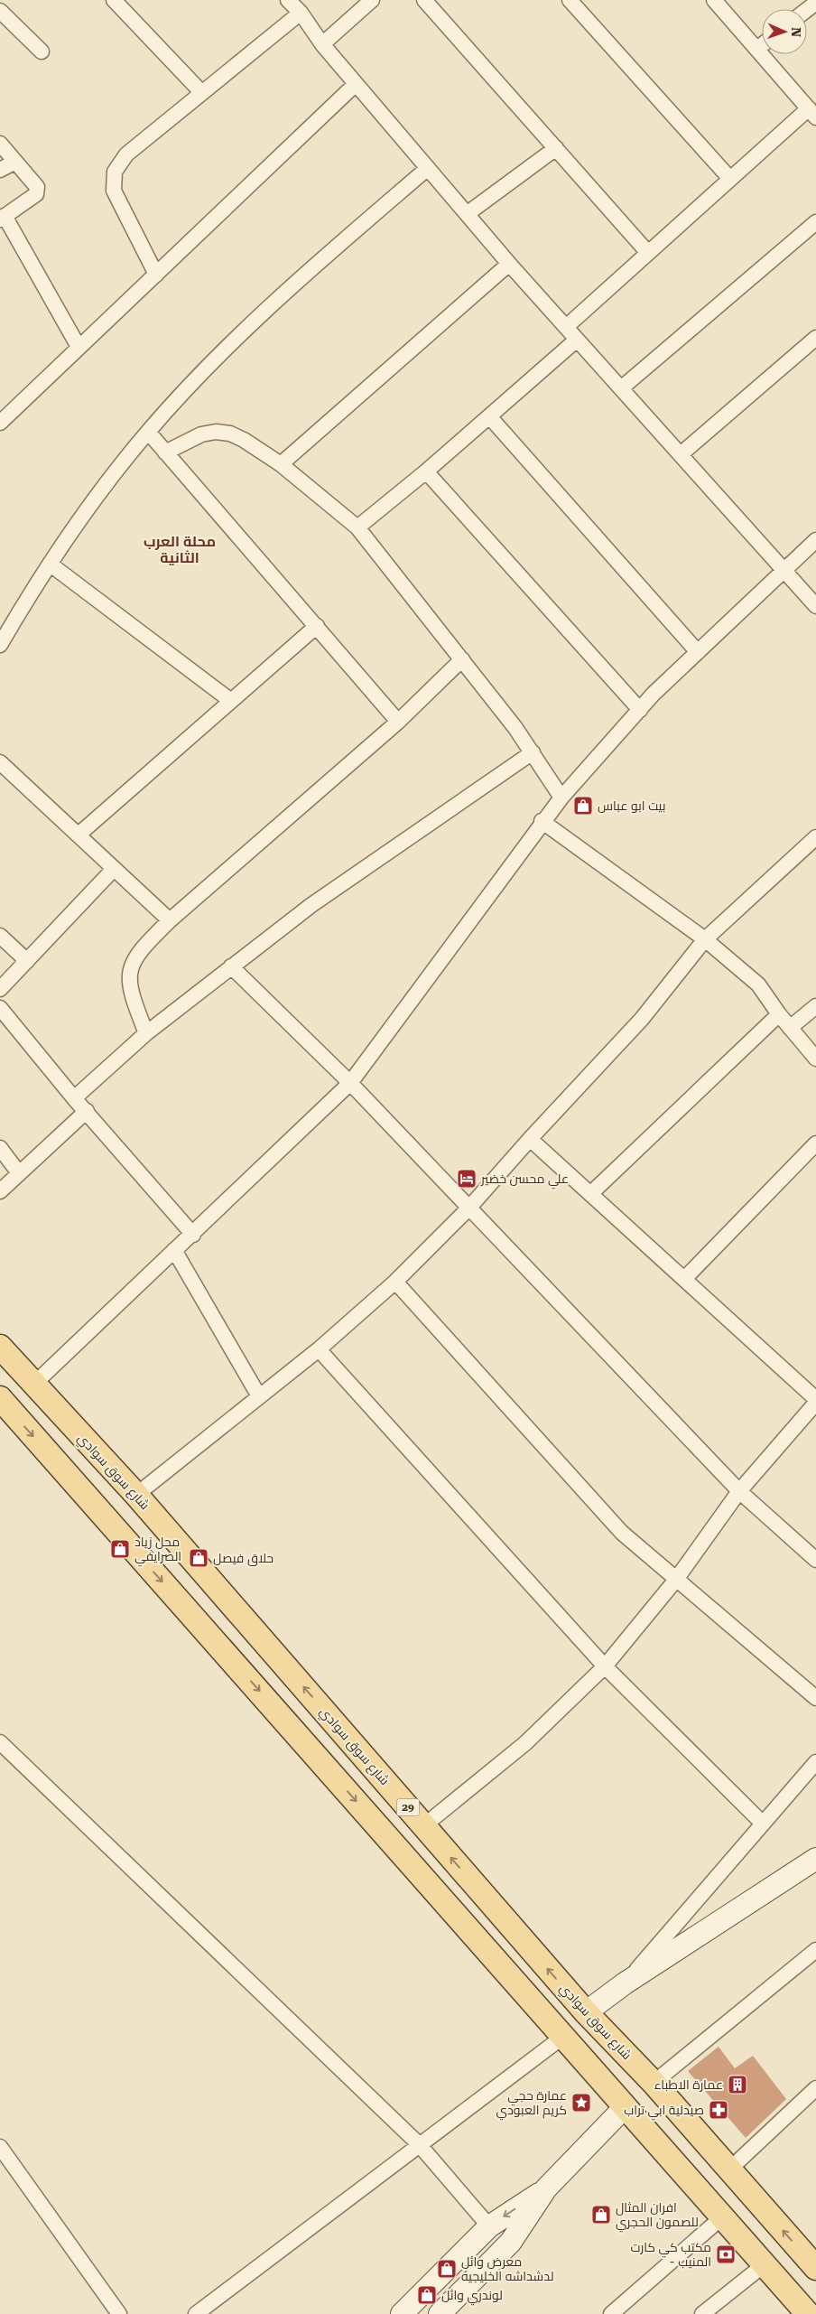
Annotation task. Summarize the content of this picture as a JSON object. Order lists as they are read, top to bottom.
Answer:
{
  "streets": {
    "main road": ["شارع سوق سوادي", "29"]
  },
  "districts": ["محلة العرب الثانية"],
  "places": {
    "shop": [
      "بيت ابو عباس",
      "محل زياد الصرايفي",
      "حلاق فيصل",
      "افران المثال للصمون الحجري",
      "معرض وائل لدشداشه الخليجيه",
      "لوندري وائل"
    ],
    "hotel": ["علي محسن خضير"],
    "building": ["عمارة الاطباء"],
    "place": ["عمارة حجي كريم العبودي"],
    "pharmacy": ["صيدلية ابي تراب"],
    "bank": ["مكتب كي كارت - المنيب"]
  },
  "north": "right"
}
